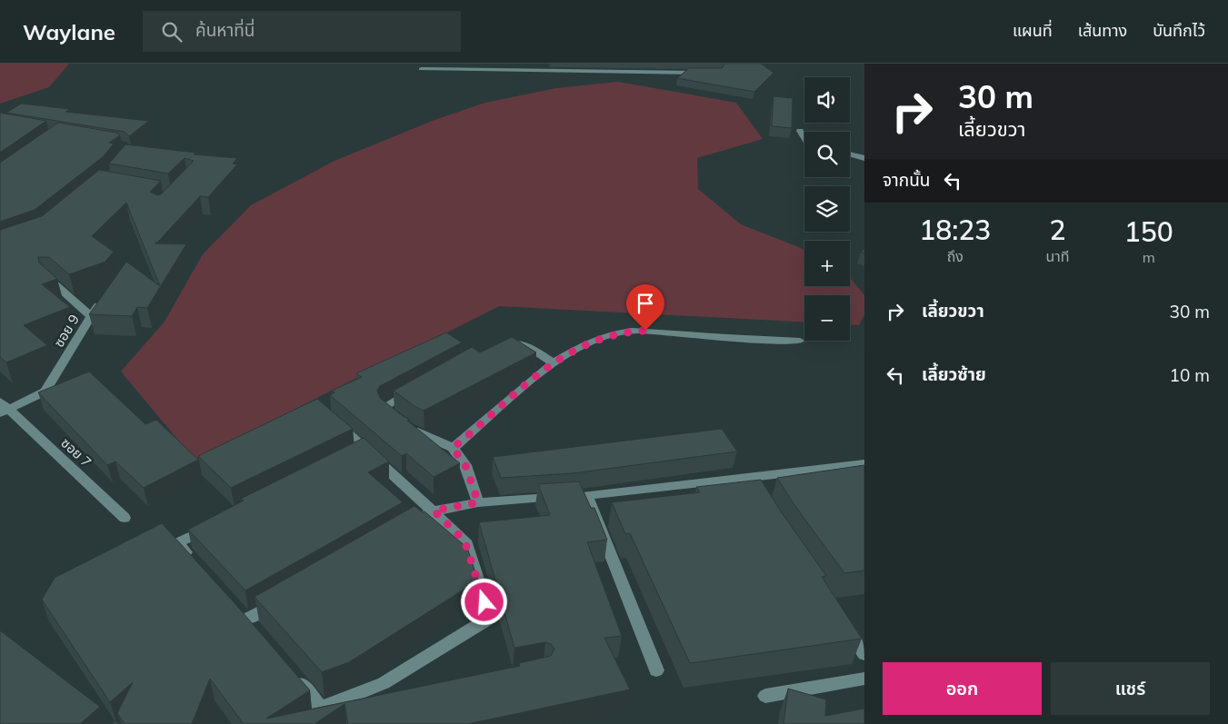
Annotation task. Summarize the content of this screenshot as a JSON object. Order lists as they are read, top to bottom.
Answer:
{
  "streets": {
    "street": ["ซอย 9", "ซอย 7"]
  },
  "crossings": [
    ["ซอย 9", "ซอย 7"]
  ],
  "page": {
    "header": "Waylane",
    "search": "ค้นหาที่นี่",
    "nav": ["แผนที่", "เส้นทาง", "บันทึกไว้"],
    "turn": ["30 m", "เลี้ยวขวา"],
    "map_buttons": ["+", "−"],
    "then": "จากนั้น",
    "eta": [
      "18:23",
      "ถึง",
      "2",
      "นาที",
      "150",
      "m"
    ],
    "list": [
      {
        "name": "เลี้ยวขวา",
        "value": "30 m"
      },
      {
        "name": "เลี้ยวซ้าย",
        "value": "10 m"
      }
    ],
    "buttons": ["ออก", "แชร์"]
  }
}
